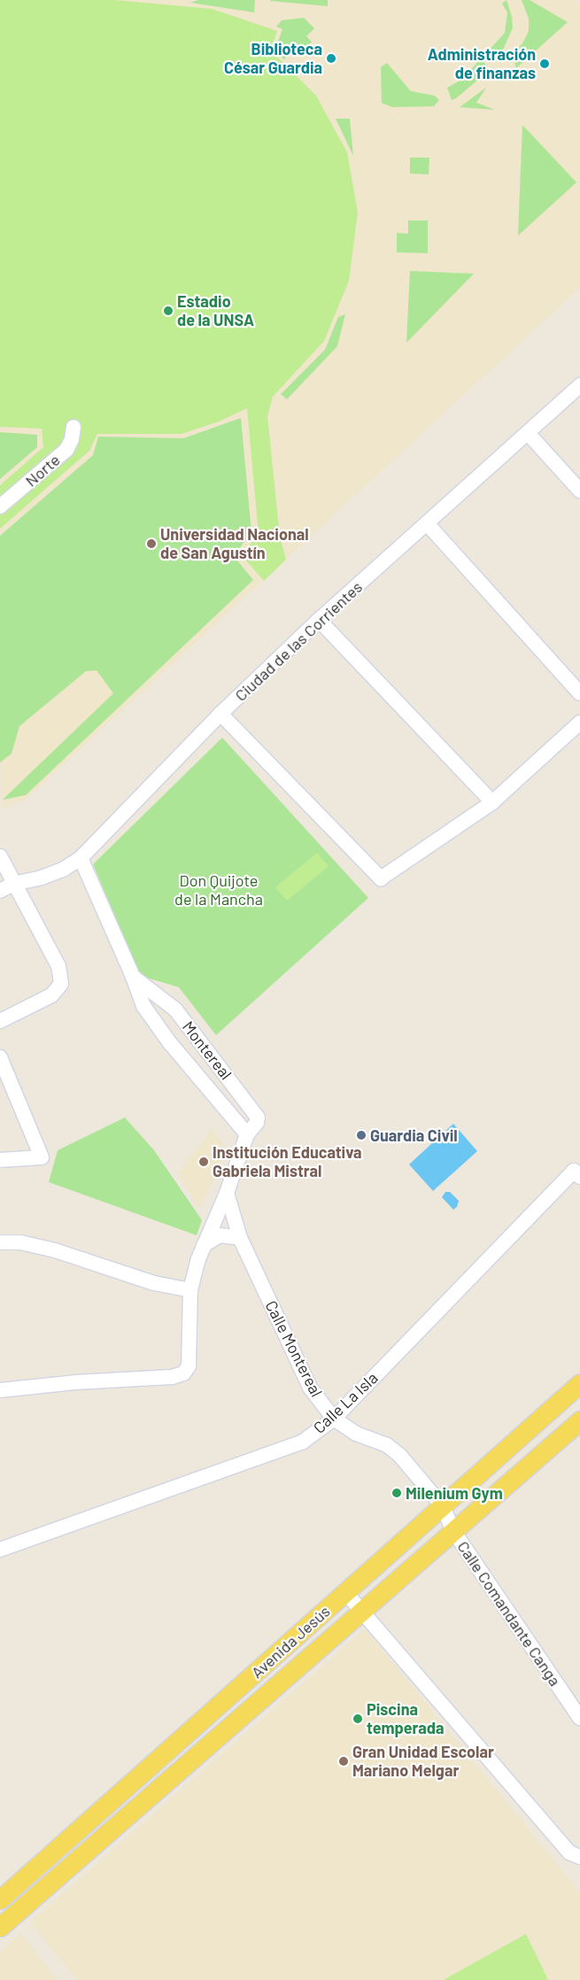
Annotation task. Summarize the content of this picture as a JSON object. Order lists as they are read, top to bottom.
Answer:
{
  "streets": {
    "main road": ["Avenida Jesús"],
    "street": [
      "Norte",
      "Ciudad de las Corrientes",
      "Montereal",
      "Calle Montereal",
      "Calle La Isla",
      "Calle Comandante Canga"
    ]
  },
  "crossings": [
    ["Ciudad de las Corrientes", "Montereal"],
    ["Montereal", "Calle Montereal"],
    ["Calle Montereal", "Calle La Isla"],
    ["Calle Montereal", "Calle Comandante Canga"],
    ["Calle Montereal", "Avenida Jesús"],
    ["Calle Comandante Canga", "Avenida Jesús"]
  ],
  "parks": ["Don Quijote de la Mancha"],
  "places": [
    "Biblioteca César Guardia",
    "Administración de finanzas",
    "Estadio de la UNSA",
    "Universidad Nacional de San Agustín",
    "Guardia Civil",
    "Institución Educativa Gabriela Mistral",
    "Milenium Gym",
    "Piscina temperada",
    "Gran Unidad Escolar Mariano Melgar"
  ]
}
